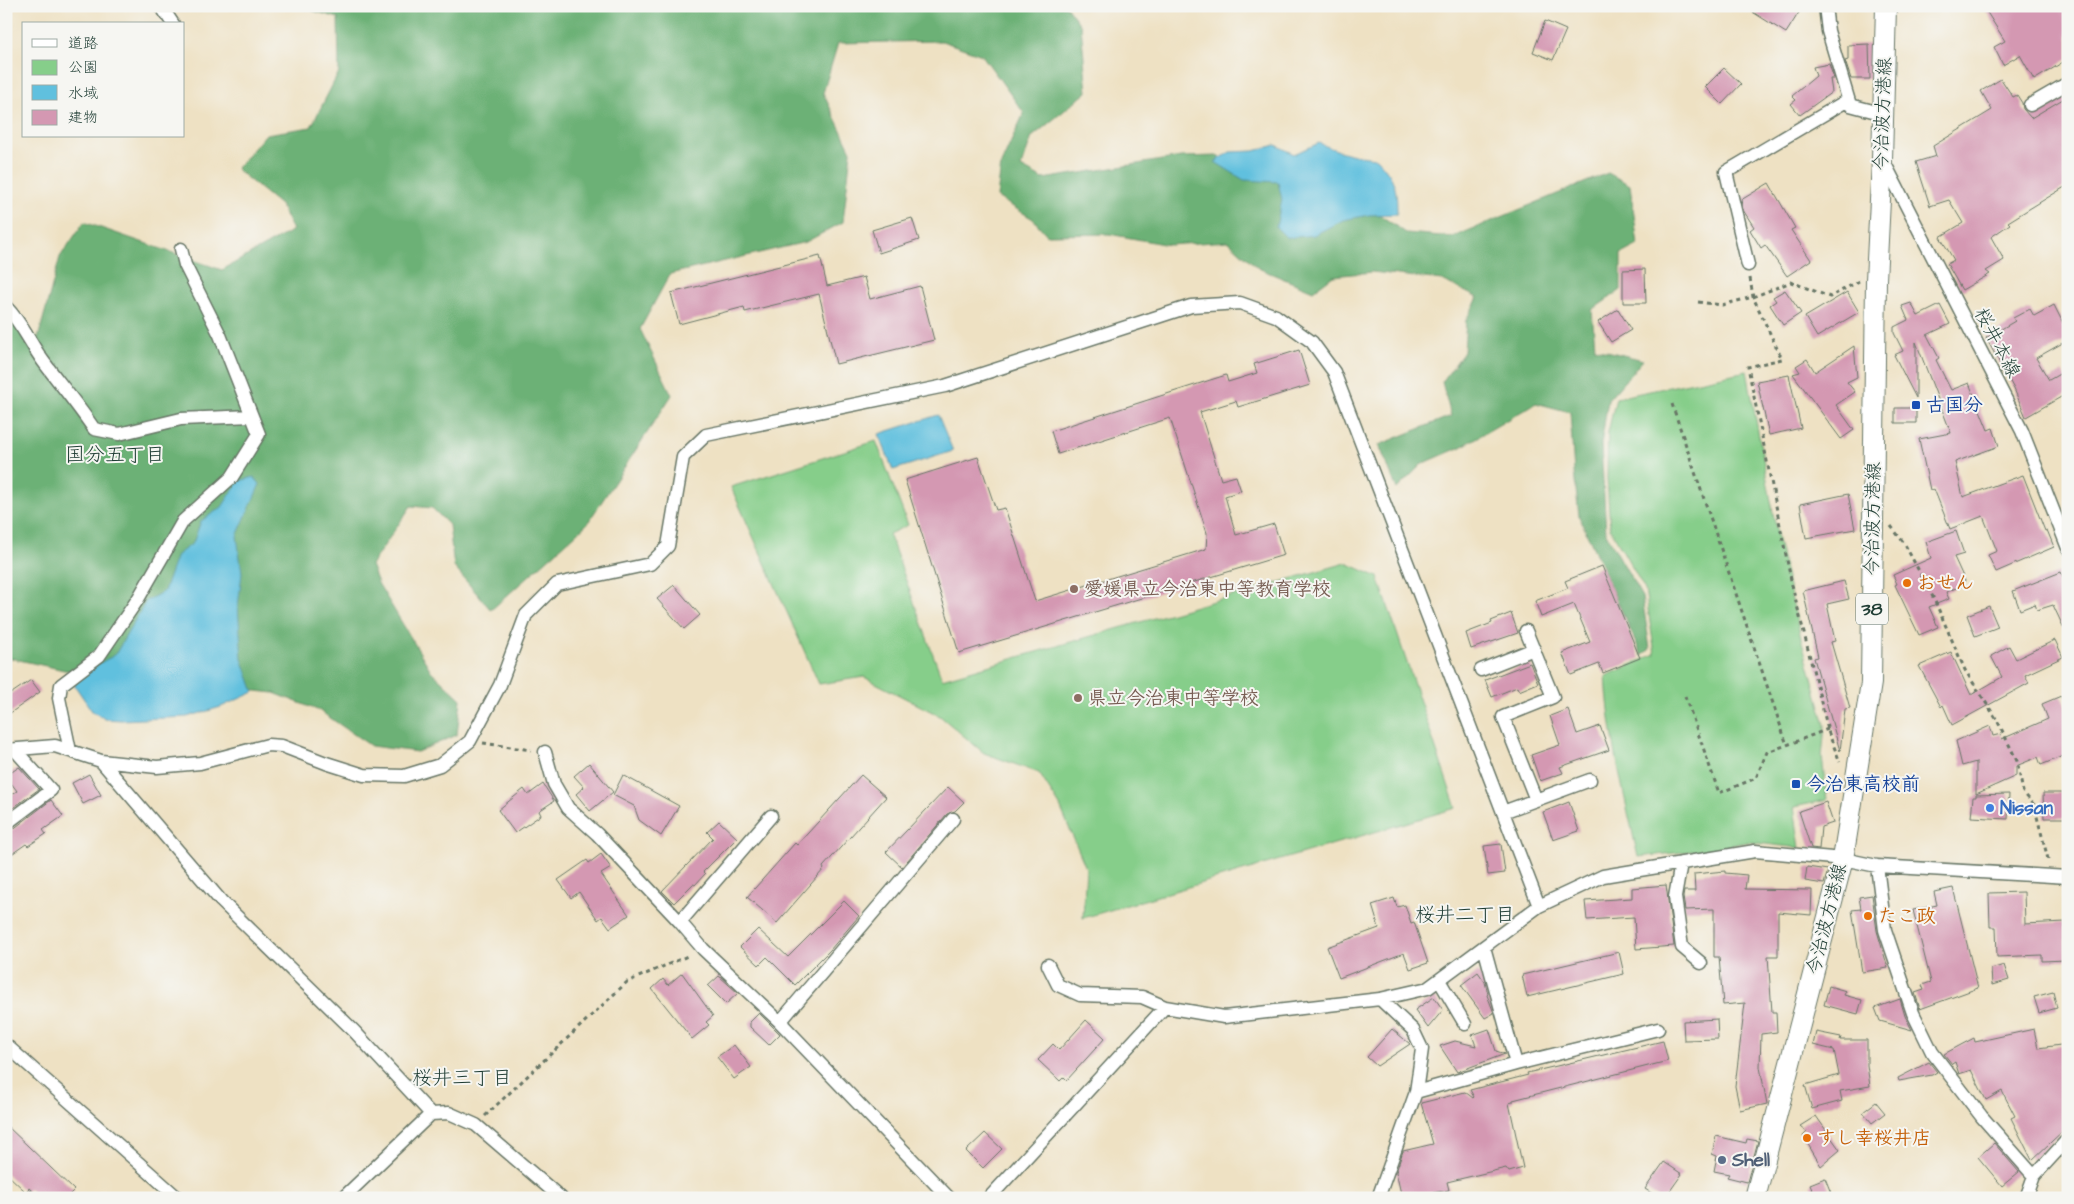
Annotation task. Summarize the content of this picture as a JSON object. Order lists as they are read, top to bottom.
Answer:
{
  "streets": {
    "main road": ["今治波方港線", "38"],
    "street": ["桜井本線"]
  },
  "crossings": [
    ["今治波方港線", "桜井本線"]
  ],
  "districts": ["国分五丁目", "桜井二丁目", "桜井三丁目"],
  "places": {
    "transit": ["古国分", "今治東高校前"],
    "other": [
      "おせん",
      "愛媛県立今治東中等教育学校",
      "県立今治東中等学校",
      "Nissan",
      "たこ政",
      "すし幸桜井店",
      "Shell"
    ]
  },
  "legend": [
    "道路",
    "公園",
    "水域",
    "建物"
  ]
}
